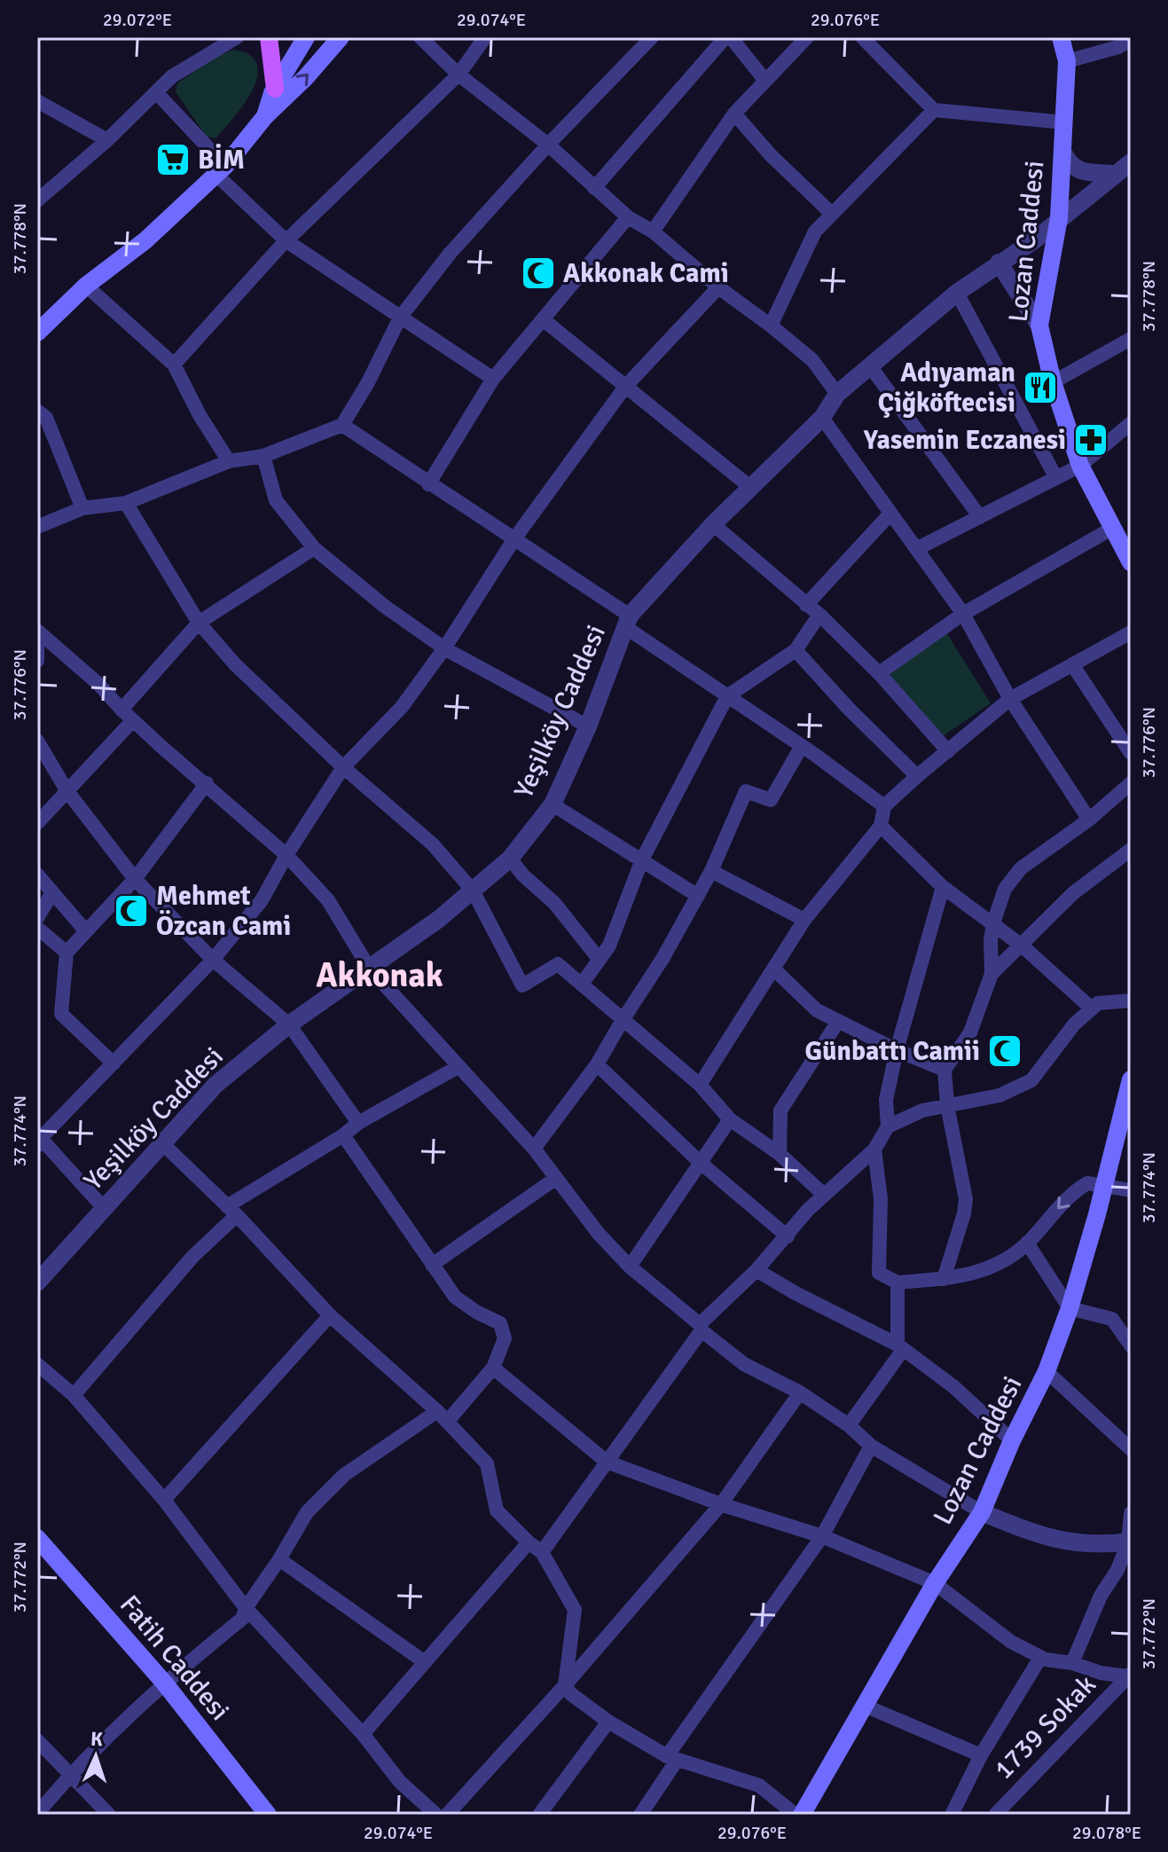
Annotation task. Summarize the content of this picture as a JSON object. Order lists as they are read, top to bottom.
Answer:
{
  "streets": {
    "main road": ["Lozan Caddesi", "Fatih Caddesi"],
    "street": ["Yeşilköy Caddesi", "1739 Sokak"]
  },
  "crossings": [
    ["Lozan Caddesi", "Yeşilköy Caddesi"]
  ],
  "districts": ["Akkonak"],
  "places": {
    "supermarket": ["BİM"],
    "mosque": ["Akkonak Cami", "Mehmet Özcan Cami", "Günbattı Camii"],
    "restaurant": ["Adıyaman Çiğköftecisi"],
    "pharmacy": ["Yasemin Eczanesi"]
  },
  "north": "top",
  "coordinates": [
    "29.072°E",
    "29.074°E",
    "29.076°E",
    "37.778°N",
    "37.776°N",
    "37.774°N",
    "37.772°N",
    "29.078°E"
  ]
}
